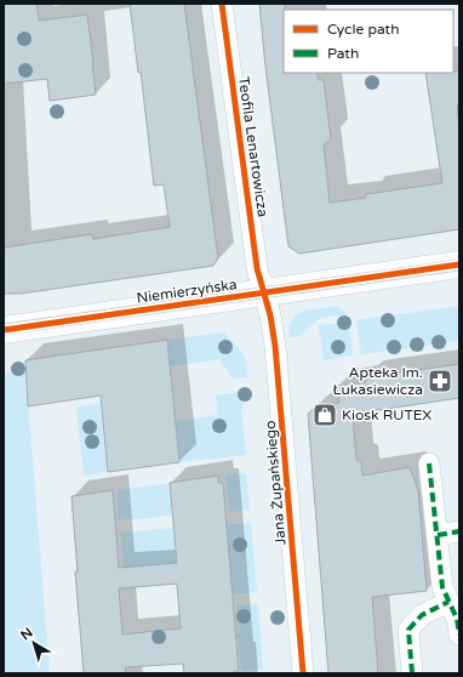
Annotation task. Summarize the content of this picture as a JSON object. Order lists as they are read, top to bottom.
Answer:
{
  "streets": {
    "street": ["Teofila Lenartowicza", "Niemierzyńska", "Jana Żupańskiego"]
  },
  "crossings": [
    ["Teofila Lenartowicza", "Niemierzyńska"],
    ["Teofila Lenartowicza", "Jana Żupańskiego"],
    ["Niemierzyńska", "Jana Żupańskiego"]
  ],
  "places": {
    "pharmacy": ["Apteka Im. Łukasiewicza"],
    "shop": ["Kiosk RUTEX"]
  },
  "legend": ["Cycle path", "Path"],
  "north": "top left"
}
